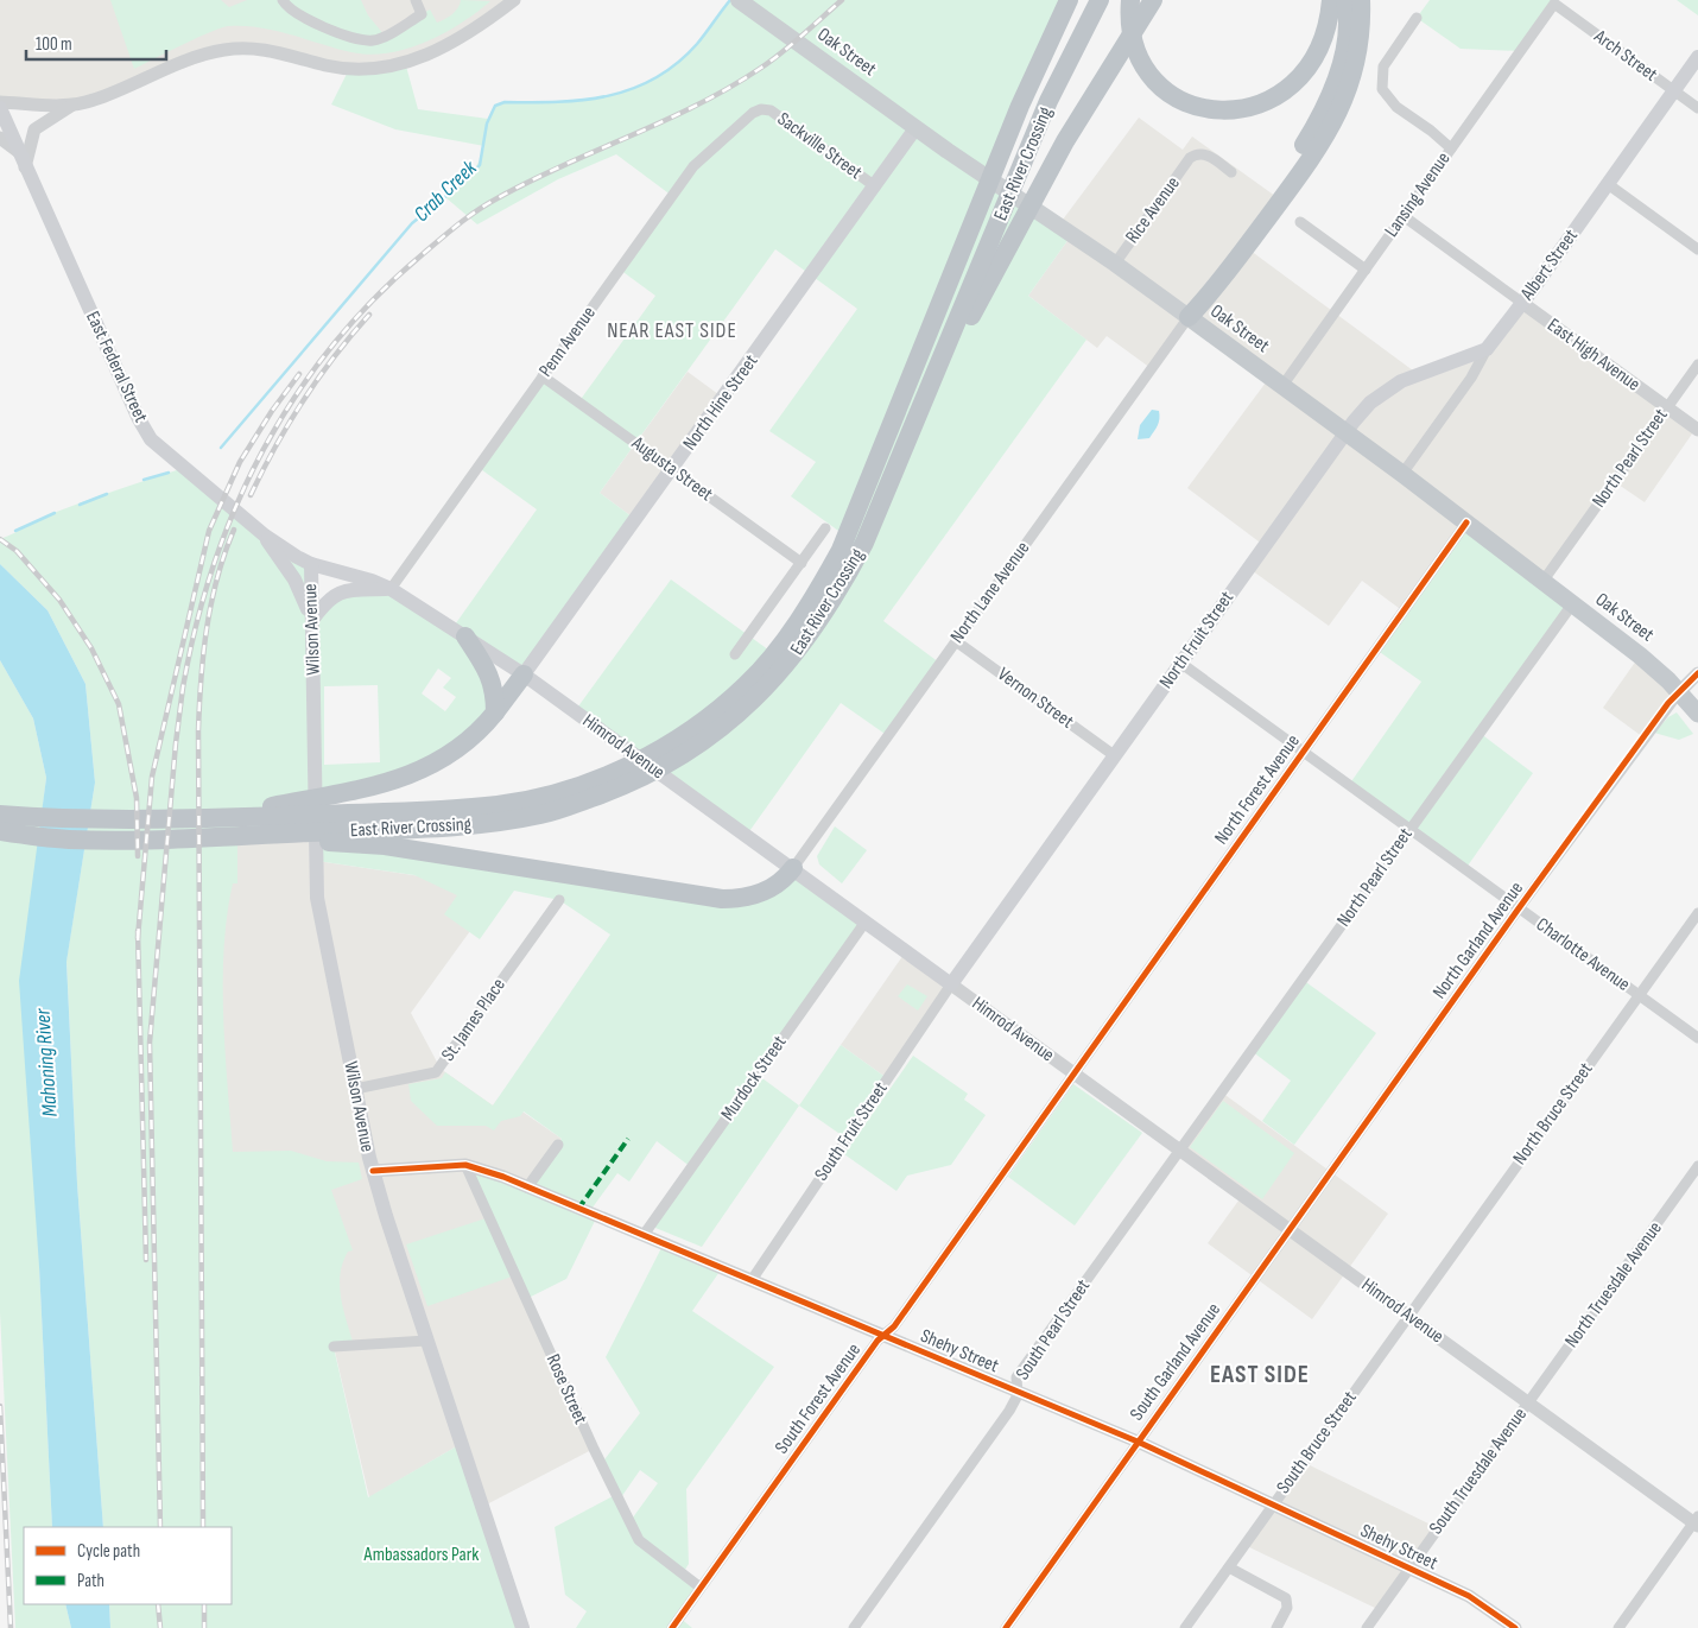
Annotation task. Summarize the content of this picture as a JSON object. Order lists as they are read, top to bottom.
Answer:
{
  "streets": {
    "highway": ["Oak Street", "East River Crossing"],
    "main road": [
      "Albert Street",
      "East Federal Street",
      "North Hine Street",
      "Wilson Avenue",
      "North Fruit Street",
      "Himrod Avenue"
    ],
    "street": [
      "Arch Street",
      "Sackville Street",
      "Lansing Avenue",
      "Rice Avenue",
      "Penn Avenue",
      "East High Avenue",
      "North Pearl Street",
      "Augusta Street",
      "North Lane Avenue",
      "Vernon Street",
      "North Forest Avenue",
      "North Garland Avenue",
      "Charlotte Avenue",
      "St. James Place",
      "Murdock Street",
      "North Bruce Street",
      "South Fruit Street",
      "North Truesdale Avenue",
      "South Pearl Street",
      "Shehy Street",
      "South Garland Avenue",
      "Rose Street",
      "South Forest Avenue",
      "South Bruce Street",
      "South Truesdale Avenue"
    ]
  },
  "crossings": [
    ["Oak Street", "Lansing Avenue"],
    ["Oak Street", "Rice Avenue"],
    ["Oak Street", "Albert Street"],
    ["Oak Street", "North Hine Street"],
    ["Oak Street", "North Pearl Street"],
    ["Oak Street", "North Lane Avenue"],
    ["Oak Street", "North Fruit Street"],
    ["Oak Street", "North Forest Avenue"],
    ["Oak Street", "North Garland Avenue"],
    ["Arch Street", "Lansing Avenue"],
    ["Arch Street", "Albert Street"],
    ["Sackville Street", "Penn Avenue"],
    ["Sackville Street", "North Hine Street"],
    ["Lansing Avenue", "East High Avenue"],
    ["Albert Street", "East High Avenue"],
    ["Albert Street", "North Fruit Street"],
    ["Penn Avenue", "Augusta Street"],
    ["Penn Avenue", "Himrod Avenue"],
    ["East High Avenue", "North Pearl Street"],
    ["East Federal Street", "Wilson Avenue"],
    ["East Federal Street", "Himrod Avenue"],
    ["North Hine Street", "Augusta Street"],
    ["North Hine Street", "Himrod Avenue"],
    ["North Pearl Street", "Himrod Avenue"],
    ["North Pearl Street", "Charlotte Avenue"],
    ["North Pearl Street", "South Pearl Street"],
    ["North Lane Avenue", "Vernon Street"],
    ["North Lane Avenue", "Himrod Avenue"],
    ["Wilson Avenue", "Himrod Avenue"],
    ["Wilson Avenue", "St. James Place"],
    ["Wilson Avenue", "Shehy Street"],
    ["North Fruit Street", "Vernon Street"],
    ["North Fruit Street", "Himrod Avenue"],
    ["North Fruit Street", "Charlotte Avenue"],
    ["North Fruit Street", "South Fruit Street"],
    ["Himrod Avenue", "North Forest Avenue"],
    ["Himrod Avenue", "North Garland Avenue"],
    ["Himrod Avenue", "Murdock Street"],
    ["Himrod Avenue", "North Bruce Street"],
    ["Himrod Avenue", "South Fruit Street"],
    ["Himrod Avenue", "North Truesdale Avenue"],
    ["Himrod Avenue", "South Pearl Street"],
    ["Himrod Avenue", "South Garland Avenue"],
    ["Himrod Avenue", "South Forest Avenue"],
    ["Himrod Avenue", "South Bruce Street"],
    ["Himrod Avenue", "South Truesdale Avenue"],
    ["North Forest Avenue", "Charlotte Avenue"],
    ["North Forest Avenue", "South Forest Avenue"],
    ["North Garland Avenue", "Charlotte Avenue"],
    ["North Garland Avenue", "South Garland Avenue"],
    ["Charlotte Avenue", "North Bruce Street"],
    ["Murdock Street", "Shehy Street"],
    ["North Bruce Street", "South Bruce Street"],
    ["South Fruit Street", "Shehy Street"],
    ["North Truesdale Avenue", "South Truesdale Avenue"],
    ["South Pearl Street", "Shehy Street"],
    ["Shehy Street", "South Garland Avenue"],
    ["Shehy Street", "Rose Street"],
    ["Shehy Street", "South Forest Avenue"],
    ["Shehy Street", "South Bruce Street"],
    ["Shehy Street", "South Truesdale Avenue"],
    ["Rose Street", "South Forest Avenue"]
  ],
  "districts": ["NEAR EAST SIDE", "EAST SIDE"],
  "water": ["Crab Creek", "Mahoning River"],
  "parks": ["Ambassadors Park"],
  "legend": ["Cycle path", "Path"],
  "scale_bar": "100 m"
}
